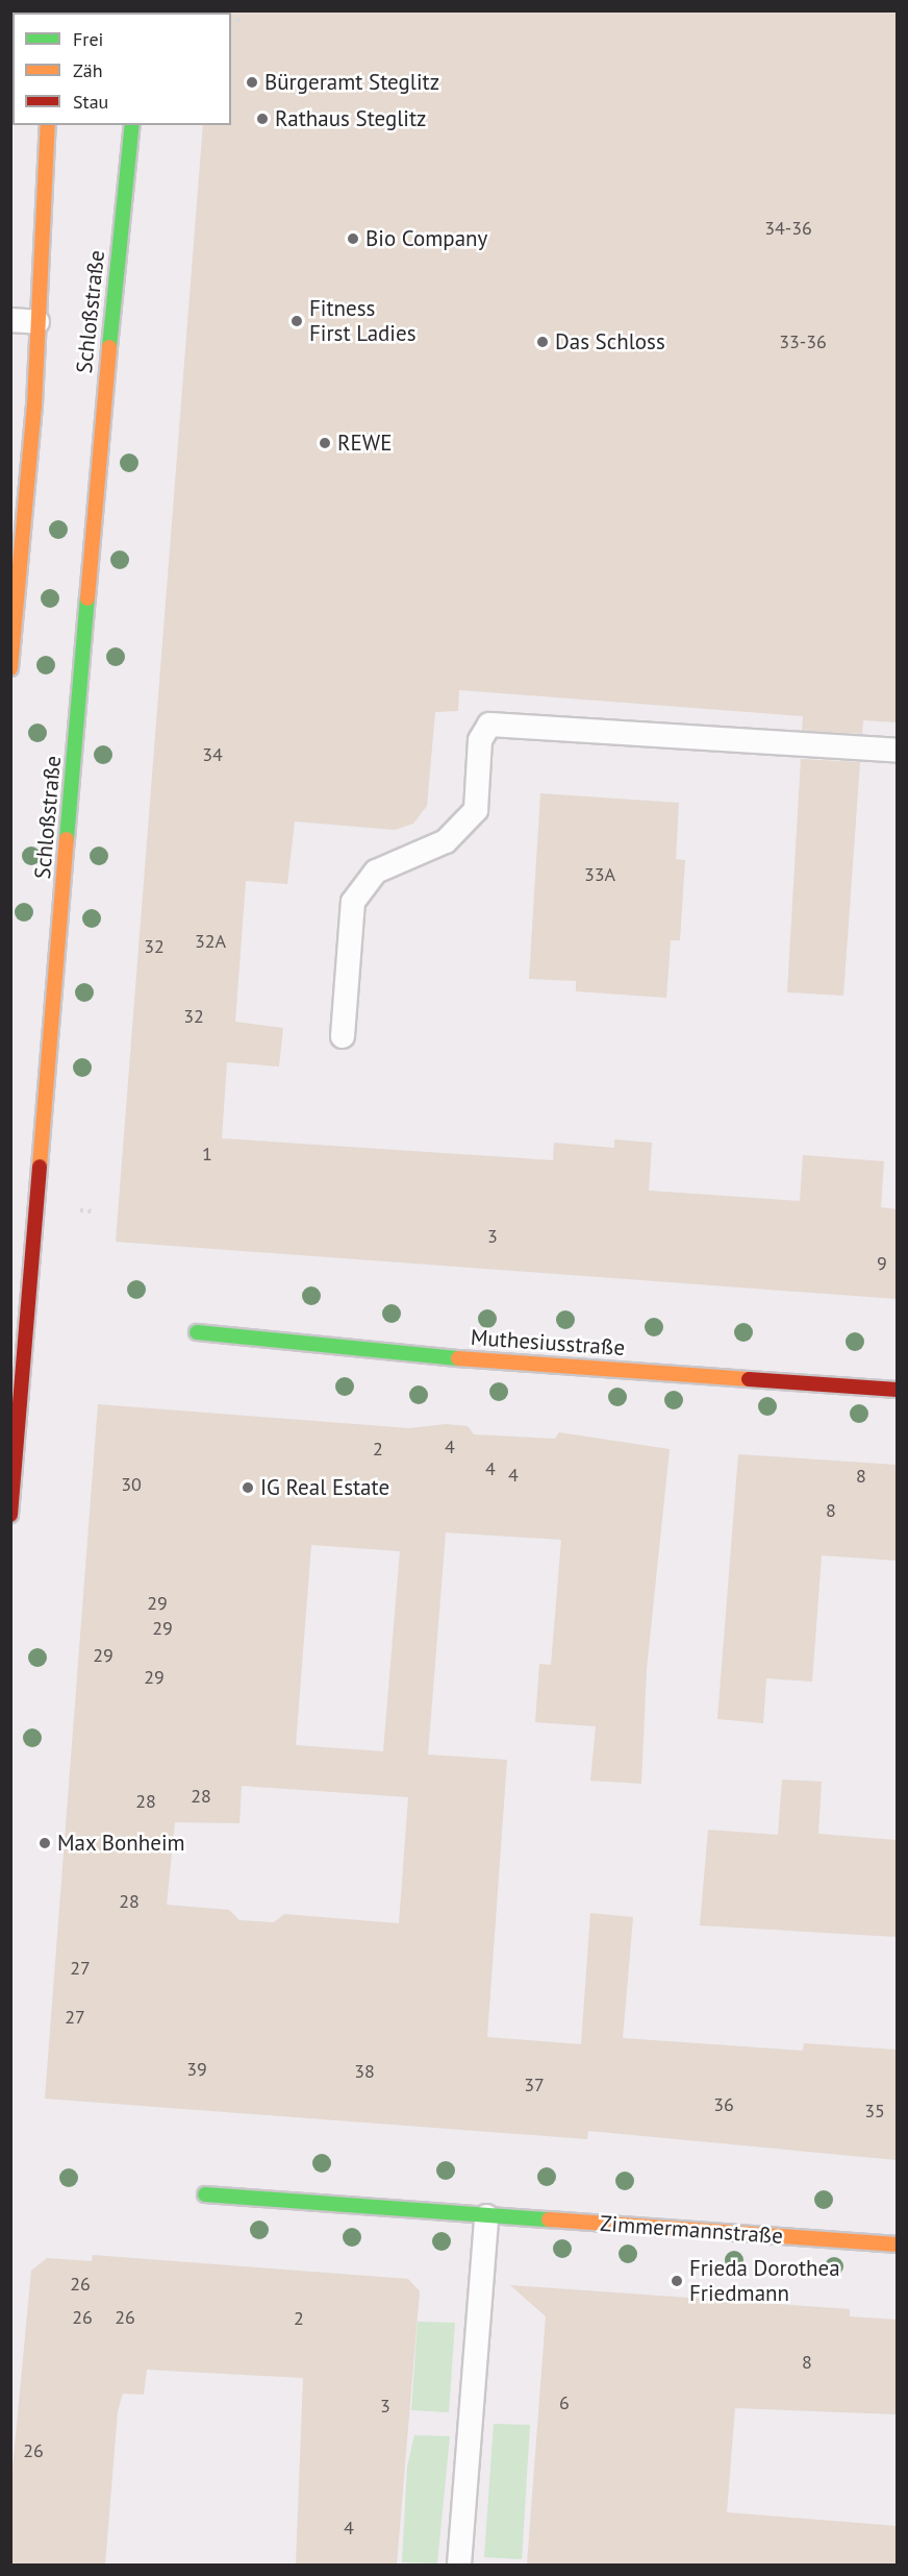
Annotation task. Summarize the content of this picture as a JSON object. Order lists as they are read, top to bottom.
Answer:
{
  "streets": {
    "street": ["Schloßstraße", "Muthesiusstraße", "Zimmermannstraße"]
  },
  "places": [
    "Bürgeramt Steglitz",
    "Rathaus Steglitz",
    "Bio Company",
    "Fitness First Ladies",
    "Das Schloss",
    "REWE",
    "IG Real Estate",
    "Max Bonheim",
    "Frieda Dorothea Friedmann"
  ],
  "house_numbers": [
    "34-36",
    "33-36",
    "34",
    "33A",
    "32A",
    "32",
    "32",
    "1",
    "3",
    "9",
    "4",
    "2",
    "4",
    "4",
    "8",
    "30",
    "8",
    "29",
    "29",
    "29",
    "29",
    "28",
    "28",
    "28",
    "27",
    "27",
    "39",
    "38",
    "37",
    "36",
    "35",
    "26",
    "26",
    "26",
    "2",
    "8",
    "6",
    "3",
    "26",
    "4"
  ],
  "legend": ["Frei", "Zäh", "Stau"]
}
